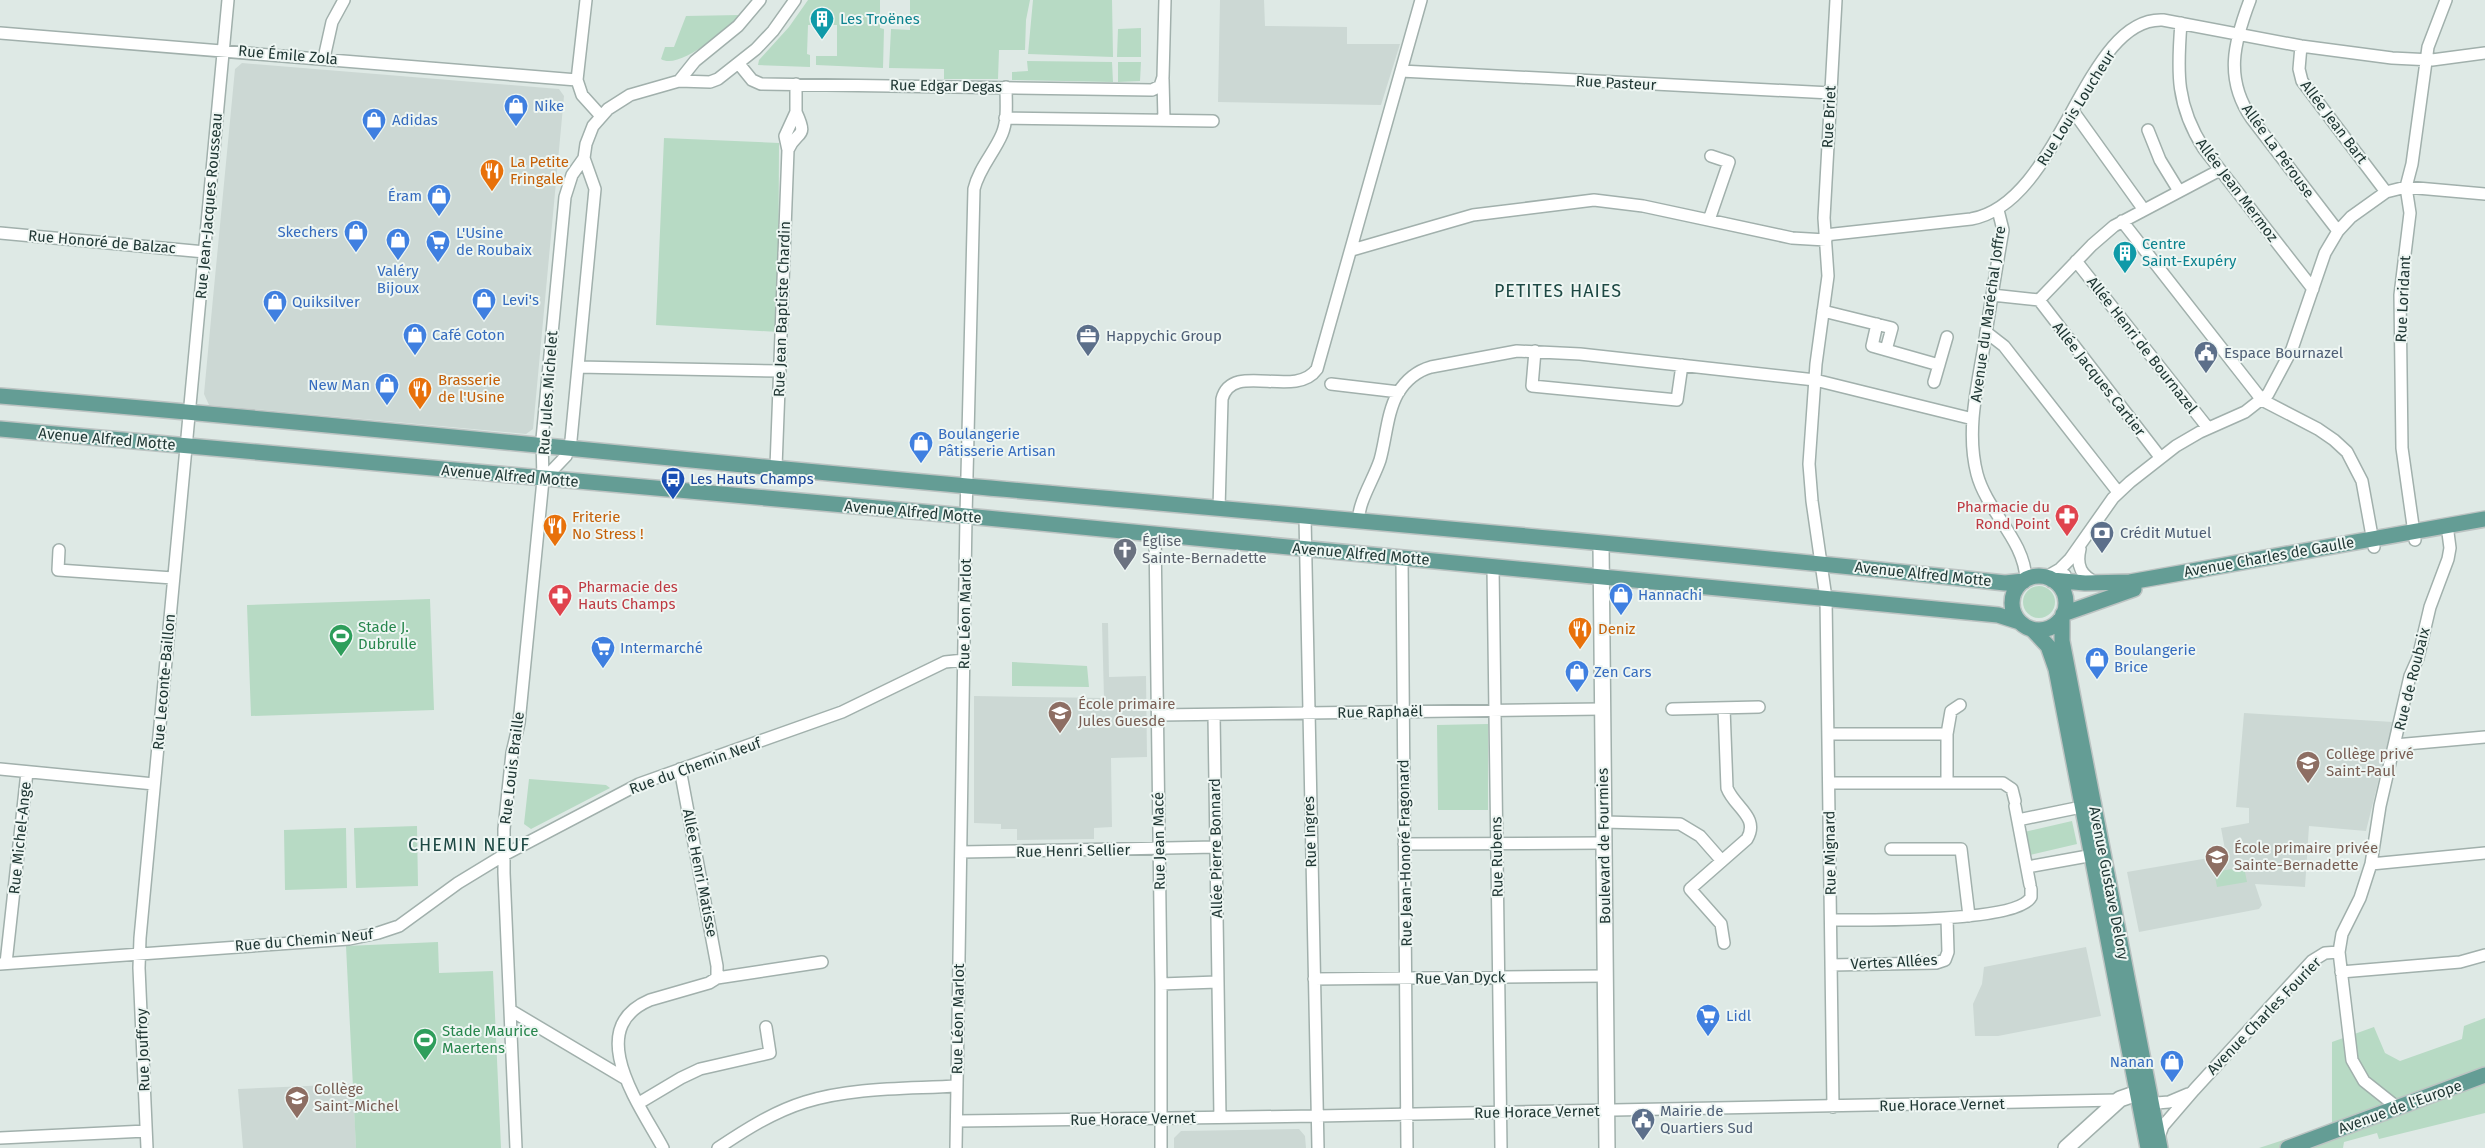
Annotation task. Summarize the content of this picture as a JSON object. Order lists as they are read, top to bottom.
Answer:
{
  "streets": {
    "main road": [
      "Avenue Alfred Motte",
      "Avenue Charles de Gaulle",
      "Avenue Gustave Delory",
      "Avenue de l'Europe"
    ],
    "street": [
      "Rue Émile Zola",
      "Rue Pasteur",
      "Rue Edgar Degas",
      "Rue Louis Loucheur",
      "Rue Briet",
      "Allée Jean Bart",
      "Allée La Pérouse",
      "Allée Jean Mermoz",
      "Rue Jean-Jacques Rousseau",
      "Rue Honoré de Balzac",
      "Rue Loridant",
      "Rue Jean Baptiste Chardin",
      "Avenue du Maréchal Joffre",
      "Allée Henri de Bournazel",
      "Allée Jacques Cartier",
      "Rue Jules Michelet",
      "Rue Léon Marlot",
      "Rue de Roubaix",
      "Rue Leconte-Baillon",
      "Rue Raphaël",
      "Rue du Chemin Neuf",
      "Rue Louis Braille",
      "Rue Ingres",
      "Rue Michel-Ange",
      "Rue Jean Macé",
      "Boulevard de Fourmies",
      "Allée Pierre Bonnard",
      "Rue Henri Sellier",
      "Rue Jean-Honoré Fragonard",
      "Rue Mignard",
      "Rue Rubens",
      "Allée Henri Matisse",
      "Vertes Allées",
      "Rue Van Dyck",
      "Avenue Charles Fourier",
      "Rue Jouffroy",
      "Rue Horace Vernet"
    ]
  },
  "crossings": [
    ["Rue Émile Zola", "Rue Jean-Jacques Rousseau"],
    ["Rue Pasteur", "Rue Briet"],
    ["Rue Edgar Degas", "Rue Jean Baptiste Chardin"],
    ["Rue Edgar Degas", "Rue Léon Marlot"],
    ["Rue Louis Loucheur", "Rue Briet"],
    ["Rue Louis Loucheur", "Allée Jean Bart"],
    ["Rue Louis Loucheur", "Allée La Pérouse"],
    ["Rue Louis Loucheur", "Allée Jean Mermoz"],
    ["Rue Louis Loucheur", "Rue Loridant"],
    ["Rue Louis Loucheur", "Avenue du Maréchal Joffre"],
    ["Rue Briet", "Avenue Alfred Motte"],
    ["Rue Jean-Jacques Rousseau", "Rue Honoré de Balzac"],
    ["Rue Jean-Jacques Rousseau", "Avenue Alfred Motte"],
    ["Rue Jean-Jacques Rousseau", "Rue Leconte-Baillon"],
    ["Rue Loridant", "Avenue Charles de Gaulle"],
    ["Rue Jean Baptiste Chardin", "Avenue Alfred Motte"],
    ["Avenue du Maréchal Joffre", "Avenue Alfred Motte"],
    ["Avenue du Maréchal Joffre", "Avenue Charles de Gaulle"],
    ["Avenue du Maréchal Joffre", "Avenue Gustave Delory"],
    ["Rue Jules Michelet", "Avenue Alfred Motte"],
    ["Rue Jules Michelet", "Rue Louis Braille"],
    ["Avenue Alfred Motte", "Avenue Charles de Gaulle"],
    ["Avenue Alfred Motte", "Rue Léon Marlot"],
    ["Avenue Alfred Motte", "Rue Leconte-Baillon"],
    ["Avenue Alfred Motte", "Rue Louis Braille"],
    ["Avenue Alfred Motte", "Rue Ingres"],
    ["Avenue Alfred Motte", "Rue Jean Macé"],
    ["Avenue Alfred Motte", "Boulevard de Fourmies"],
    ["Avenue Alfred Motte", "Rue Jean-Honoré Fragonard"],
    ["Avenue Alfred Motte", "Rue Mignard"],
    ["Avenue Alfred Motte", "Rue Rubens"],
    ["Avenue Alfred Motte", "Avenue Gustave Delory"],
    ["Avenue Charles de Gaulle", "Rue de Roubaix"],
    ["Avenue Charles de Gaulle", "Avenue Gustave Delory"],
    ["Rue Léon Marlot", "Rue du Chemin Neuf"],
    ["Rue Léon Marlot", "Rue Henri Sellier"],
    ["Rue Léon Marlot", "Rue Horace Vernet"],
    ["Rue de Roubaix", "Avenue Charles Fourier"],
    ["Rue de Roubaix", "Avenue de l'Europe"],
    ["Rue Leconte-Baillon", "Rue du Chemin Neuf"],
    ["Rue Leconte-Baillon", "Rue Jouffroy"],
    ["Rue Raphaël", "Rue Ingres"],
    ["Rue Raphaël", "Rue Jean Macé"],
    ["Rue Raphaël", "Boulevard de Fourmies"],
    ["Rue Raphaël", "Allée Pierre Bonnard"],
    ["Rue Raphaël", "Rue Jean-Honoré Fragonard"],
    ["Rue Raphaël", "Rue Rubens"],
    ["Rue du Chemin Neuf", "Rue Louis Braille"],
    ["Rue du Chemin Neuf", "Rue Michel-Ange"],
    ["Rue du Chemin Neuf", "Allée Henri Matisse"],
    ["Rue du Chemin Neuf", "Rue Jouffroy"],
    ["Rue Ingres", "Rue Van Dyck"],
    ["Rue Ingres", "Rue Horace Vernet"],
    ["Rue Jean Macé", "Rue Henri Sellier"],
    ["Rue Jean Macé", "Rue Horace Vernet"],
    ["Boulevard de Fourmies", "Rue Van Dyck"],
    ["Boulevard de Fourmies", "Rue Horace Vernet"],
    ["Allée Pierre Bonnard", "Rue Henri Sellier"],
    ["Allée Pierre Bonnard", "Rue Horace Vernet"],
    ["Rue Jean-Honoré Fragonard", "Rue Van Dyck"],
    ["Rue Jean-Honoré Fragonard", "Rue Horace Vernet"],
    ["Rue Mignard", "Vertes Allées"],
    ["Rue Mignard", "Rue Horace Vernet"],
    ["Rue Rubens", "Rue Van Dyck"],
    ["Rue Rubens", "Rue Horace Vernet"],
    ["Avenue Gustave Delory", "Avenue Charles Fourier"],
    ["Avenue Charles Fourier", "Rue Horace Vernet"]
  ],
  "districts": ["PETITES HAIES", "CHEMIN NEUF"],
  "places": {
    "building": ["Les Troënes", "Centre Saint-Exupéry"],
    "shop": [
      "Nike",
      "Adidas",
      "Éram",
      "Skechers",
      "Valéry Bijoux",
      "Levi's",
      "Quiksilver",
      "Café Coton",
      "New Man",
      "Boulangerie Pâtisserie Artisan",
      "Hannachi",
      "Boulangerie Brice",
      "Zen Cars",
      "Nanan"
    ],
    "restaurant": [
      "La Petite Fringale",
      "Brasserie de l'Usine",
      "Friterie No Stress !",
      "Deniz"
    ],
    "supermarket": ["L'Usine de Roubaix", "Intermarché", "Lidl"],
    "office": ["Happychic Group"],
    "public building": ["Espace Bournazel", "Mairie de Quartiers Sud"],
    "bus stop": ["Les Hauts Champs"],
    "pharmacy": ["Pharmacie du Rond Point", "Pharmacie des Hauts Champs"],
    "bank": ["Crédit Mutuel"],
    "church": ["Église Sainte-Bernadette"],
    "sports": ["Stade J. Dubrulle", "Stade Maurice Maertens"],
    "school or university": [
      "École primaire Jules Guesde",
      "Collège privé Saint-Paul",
      "École primaire privée Sainte-Bernadette",
      "Collège Saint-Michel"
    ]
  }
}
